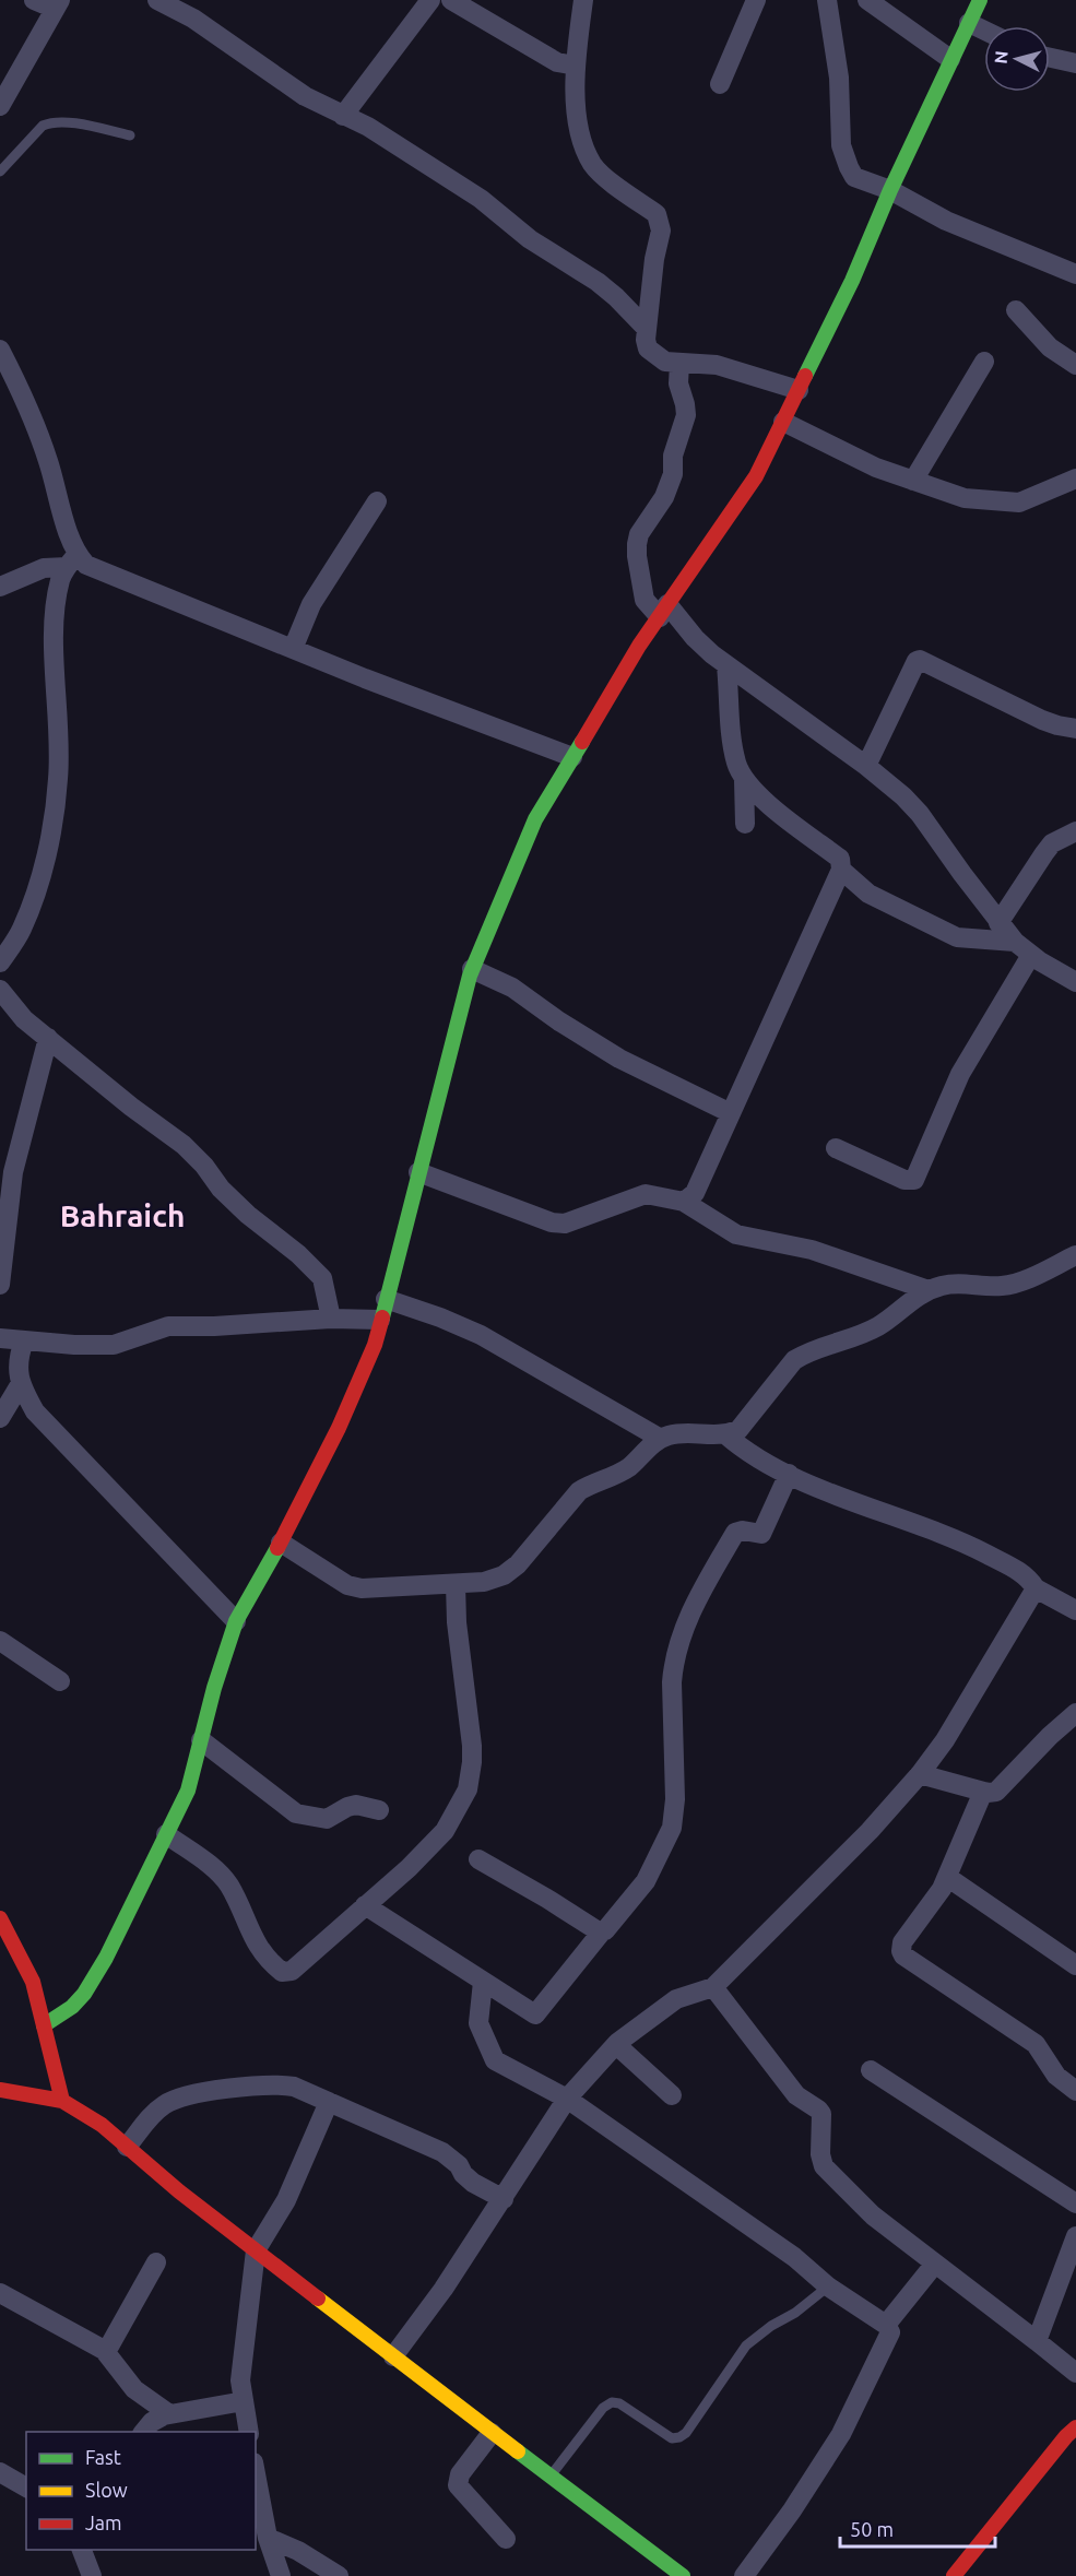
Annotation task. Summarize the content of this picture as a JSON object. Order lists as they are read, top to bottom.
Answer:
{
  "districts": ["Bahraich"],
  "legend": ["Fast", "Slow", "Jam"],
  "scale_bar": "50 m",
  "north": "left"
}
